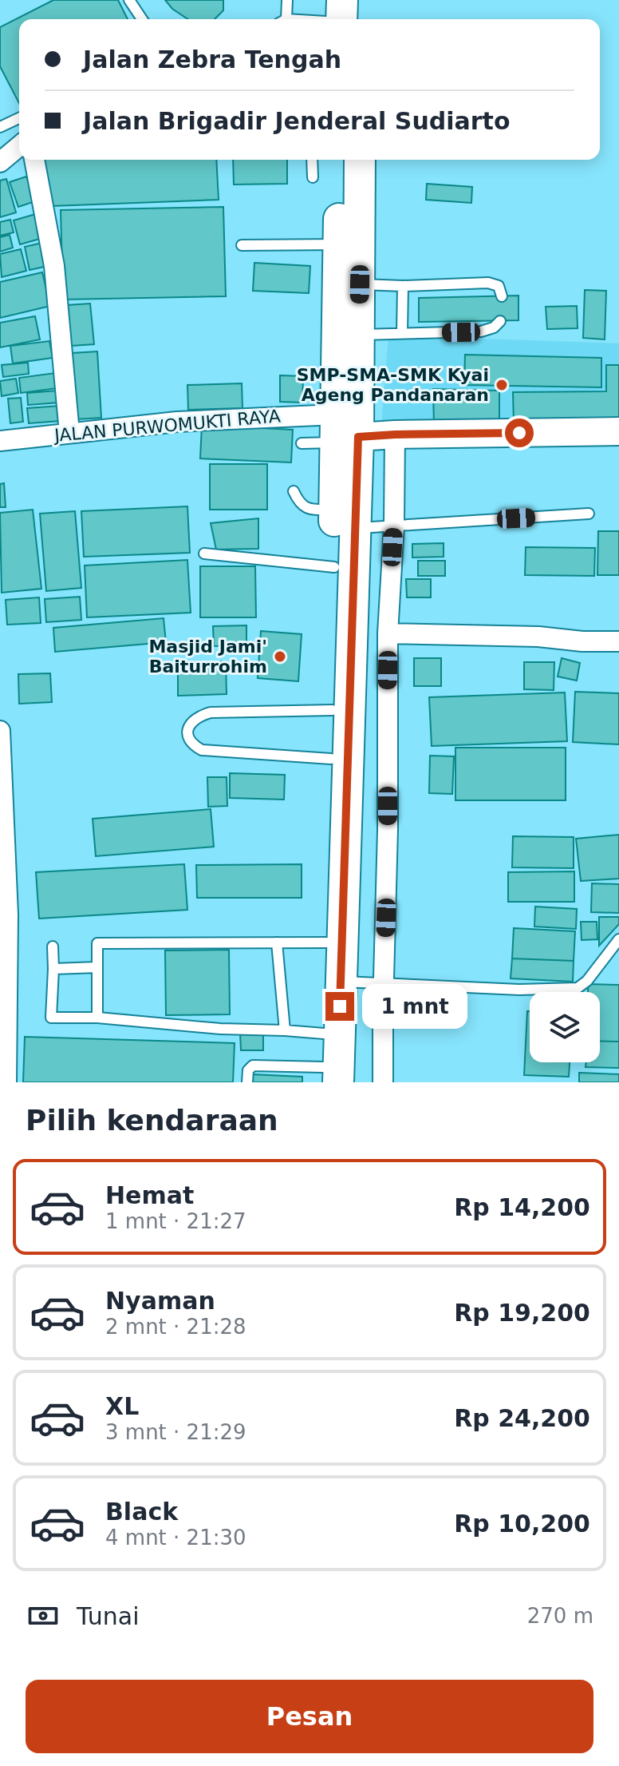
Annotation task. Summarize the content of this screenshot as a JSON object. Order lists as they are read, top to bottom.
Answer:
{
  "streets": {
    "street": ["JALAN PURWOMUKTI RAYA"]
  },
  "places": ["SMP-SMA-SMK Kyai Ageng Pandanaran", "Masjid Jami' Baiturrohim"],
  "page": {
    "banner": ["Jalan Zebra Tengah", "Jalan Brigadir Jenderal Sudiarto"],
    "bubble": "1 mnt",
    "heading": "Pilih kendaraan",
    "list": [
      {
        "name": "Hemat",
        "note": "1 mnt · 21:27",
        "value": "Rp 14,200"
      },
      {
        "name": "Nyaman",
        "note": "2 mnt · 21:28",
        "value": "Rp 19,200"
      },
      {
        "name": "XL",
        "note": "3 mnt · 21:29",
        "value": "Rp 24,200"
      },
      {
        "name": "Black",
        "note": "4 mnt · 21:30",
        "value": "Rp 10,200"
      }
    ],
    "pay": ["Tunai", "270 m"],
    "buttons": "Pesan"
  }
}
